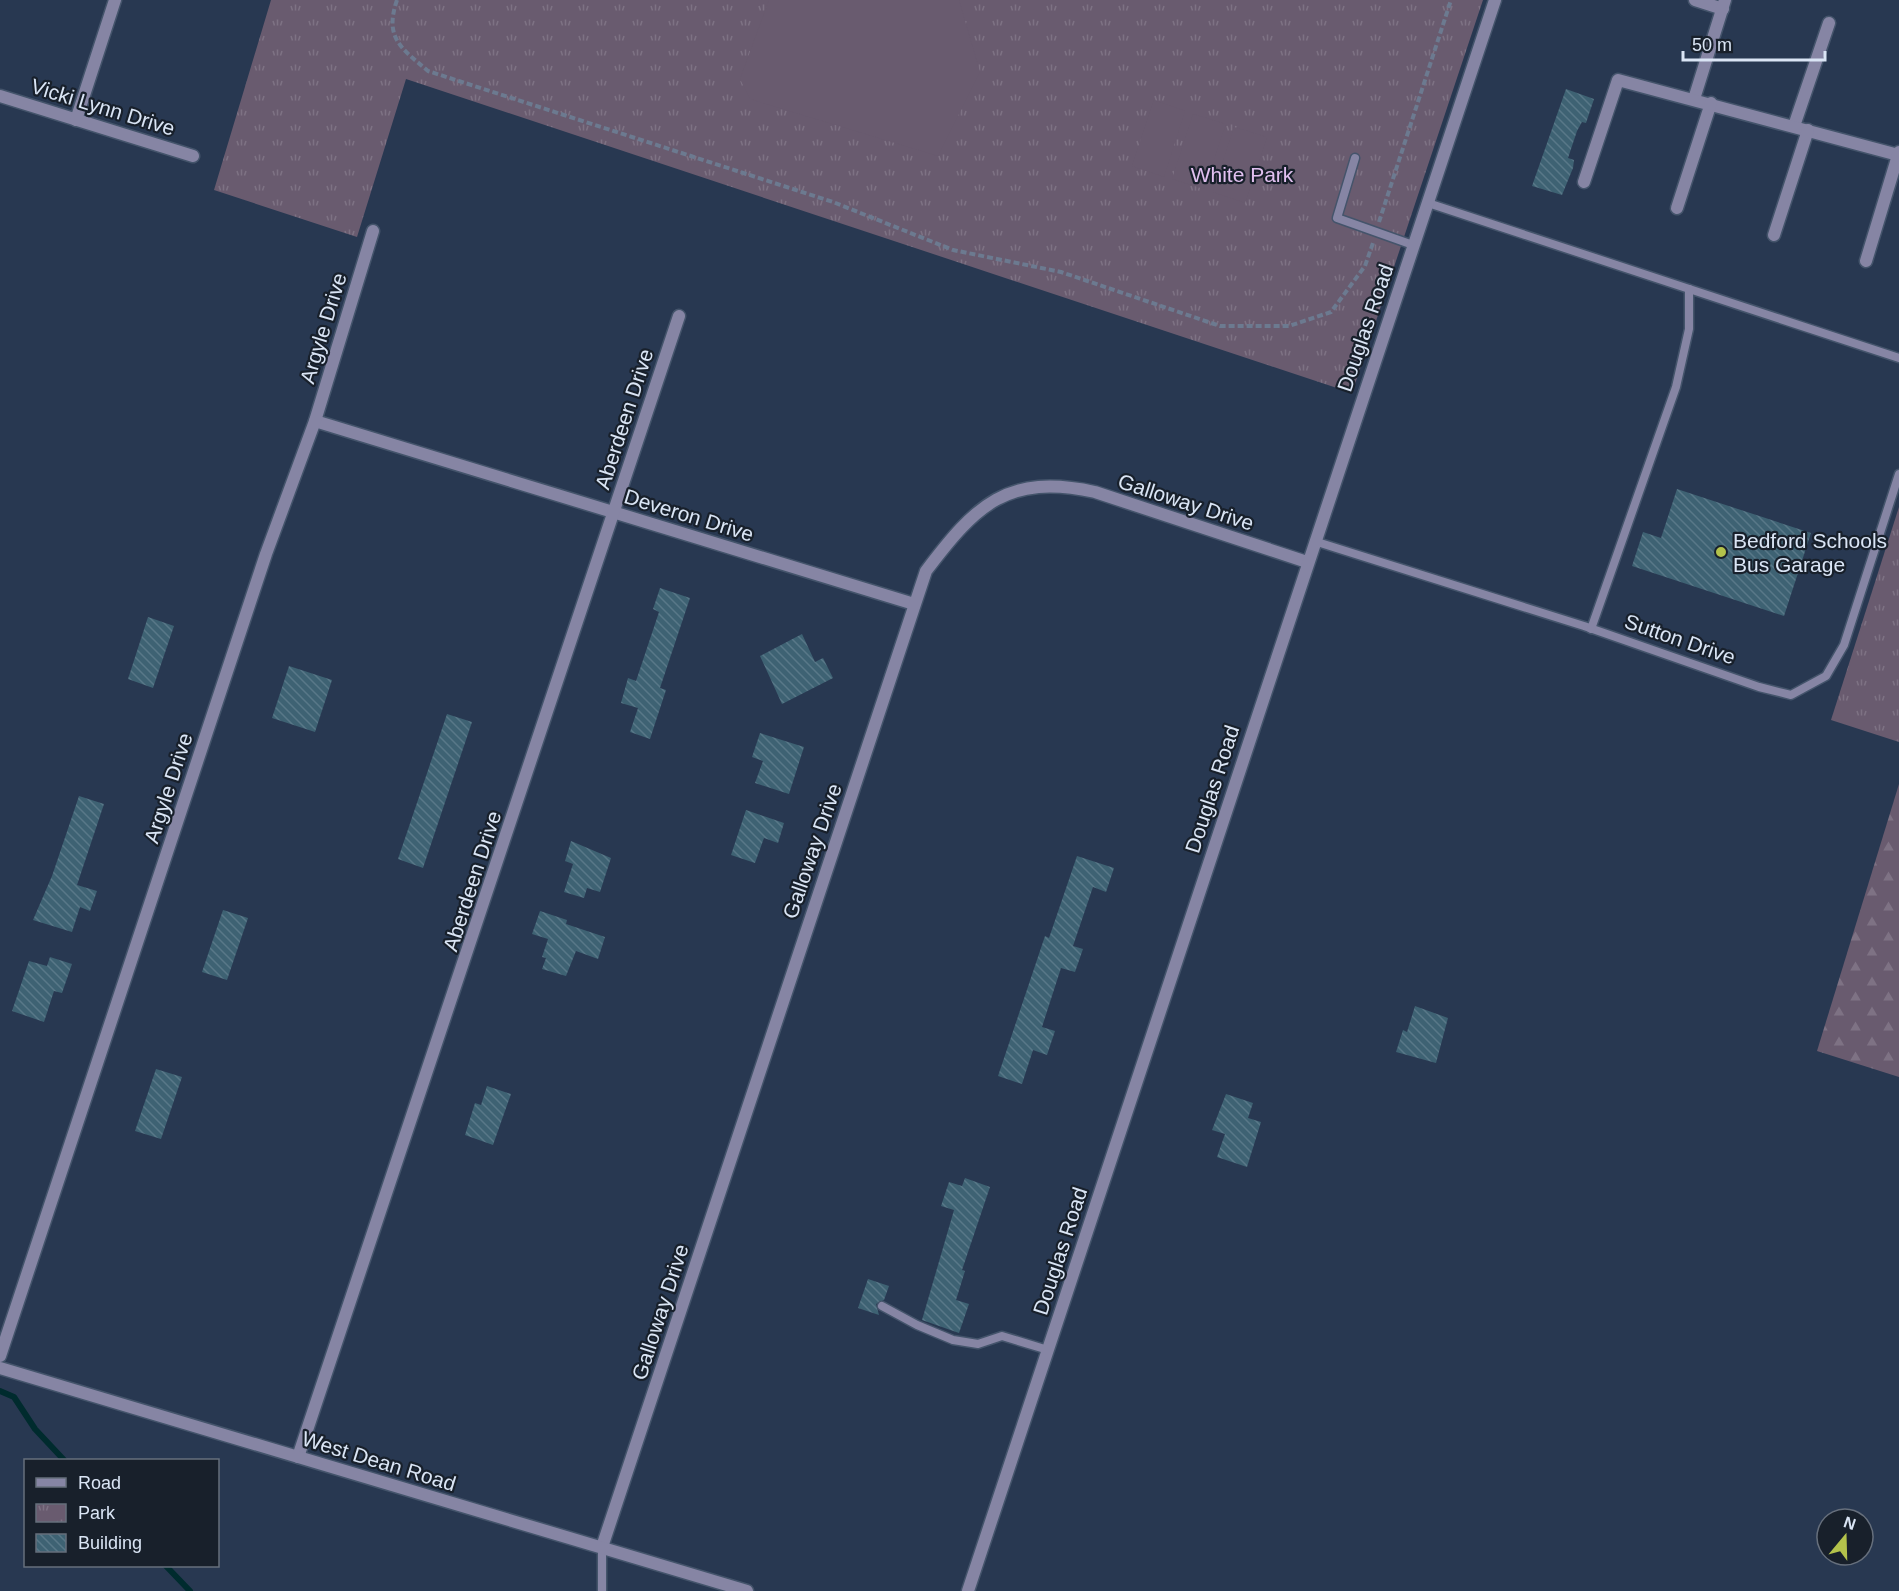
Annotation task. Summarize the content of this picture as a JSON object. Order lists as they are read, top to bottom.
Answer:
{
  "streets": {
    "street": [
      "Vicki Lynn Drive",
      "Argyle Drive",
      "Douglas Road",
      "Aberdeen Drive",
      "Galloway Drive",
      "Deveron Drive",
      "West Dean Road"
    ],
    "lane": ["Sutton Drive"]
  },
  "crossings": [
    ["Argyle Drive", "Deveron Drive"],
    ["Douglas Road", "Galloway Drive"],
    ["Douglas Road", "Sutton Drive"],
    ["Aberdeen Drive", "Deveron Drive"],
    ["Aberdeen Drive", "West Dean Road"],
    ["Galloway Drive", "Deveron Drive"],
    ["Galloway Drive", "West Dean Road"]
  ],
  "parks": ["White Park"],
  "places": ["Bedford Schools Bus Garage"],
  "legend": ["Road", "Park", "Building"],
  "scale_bar": "50 m",
  "north": "top"
}
